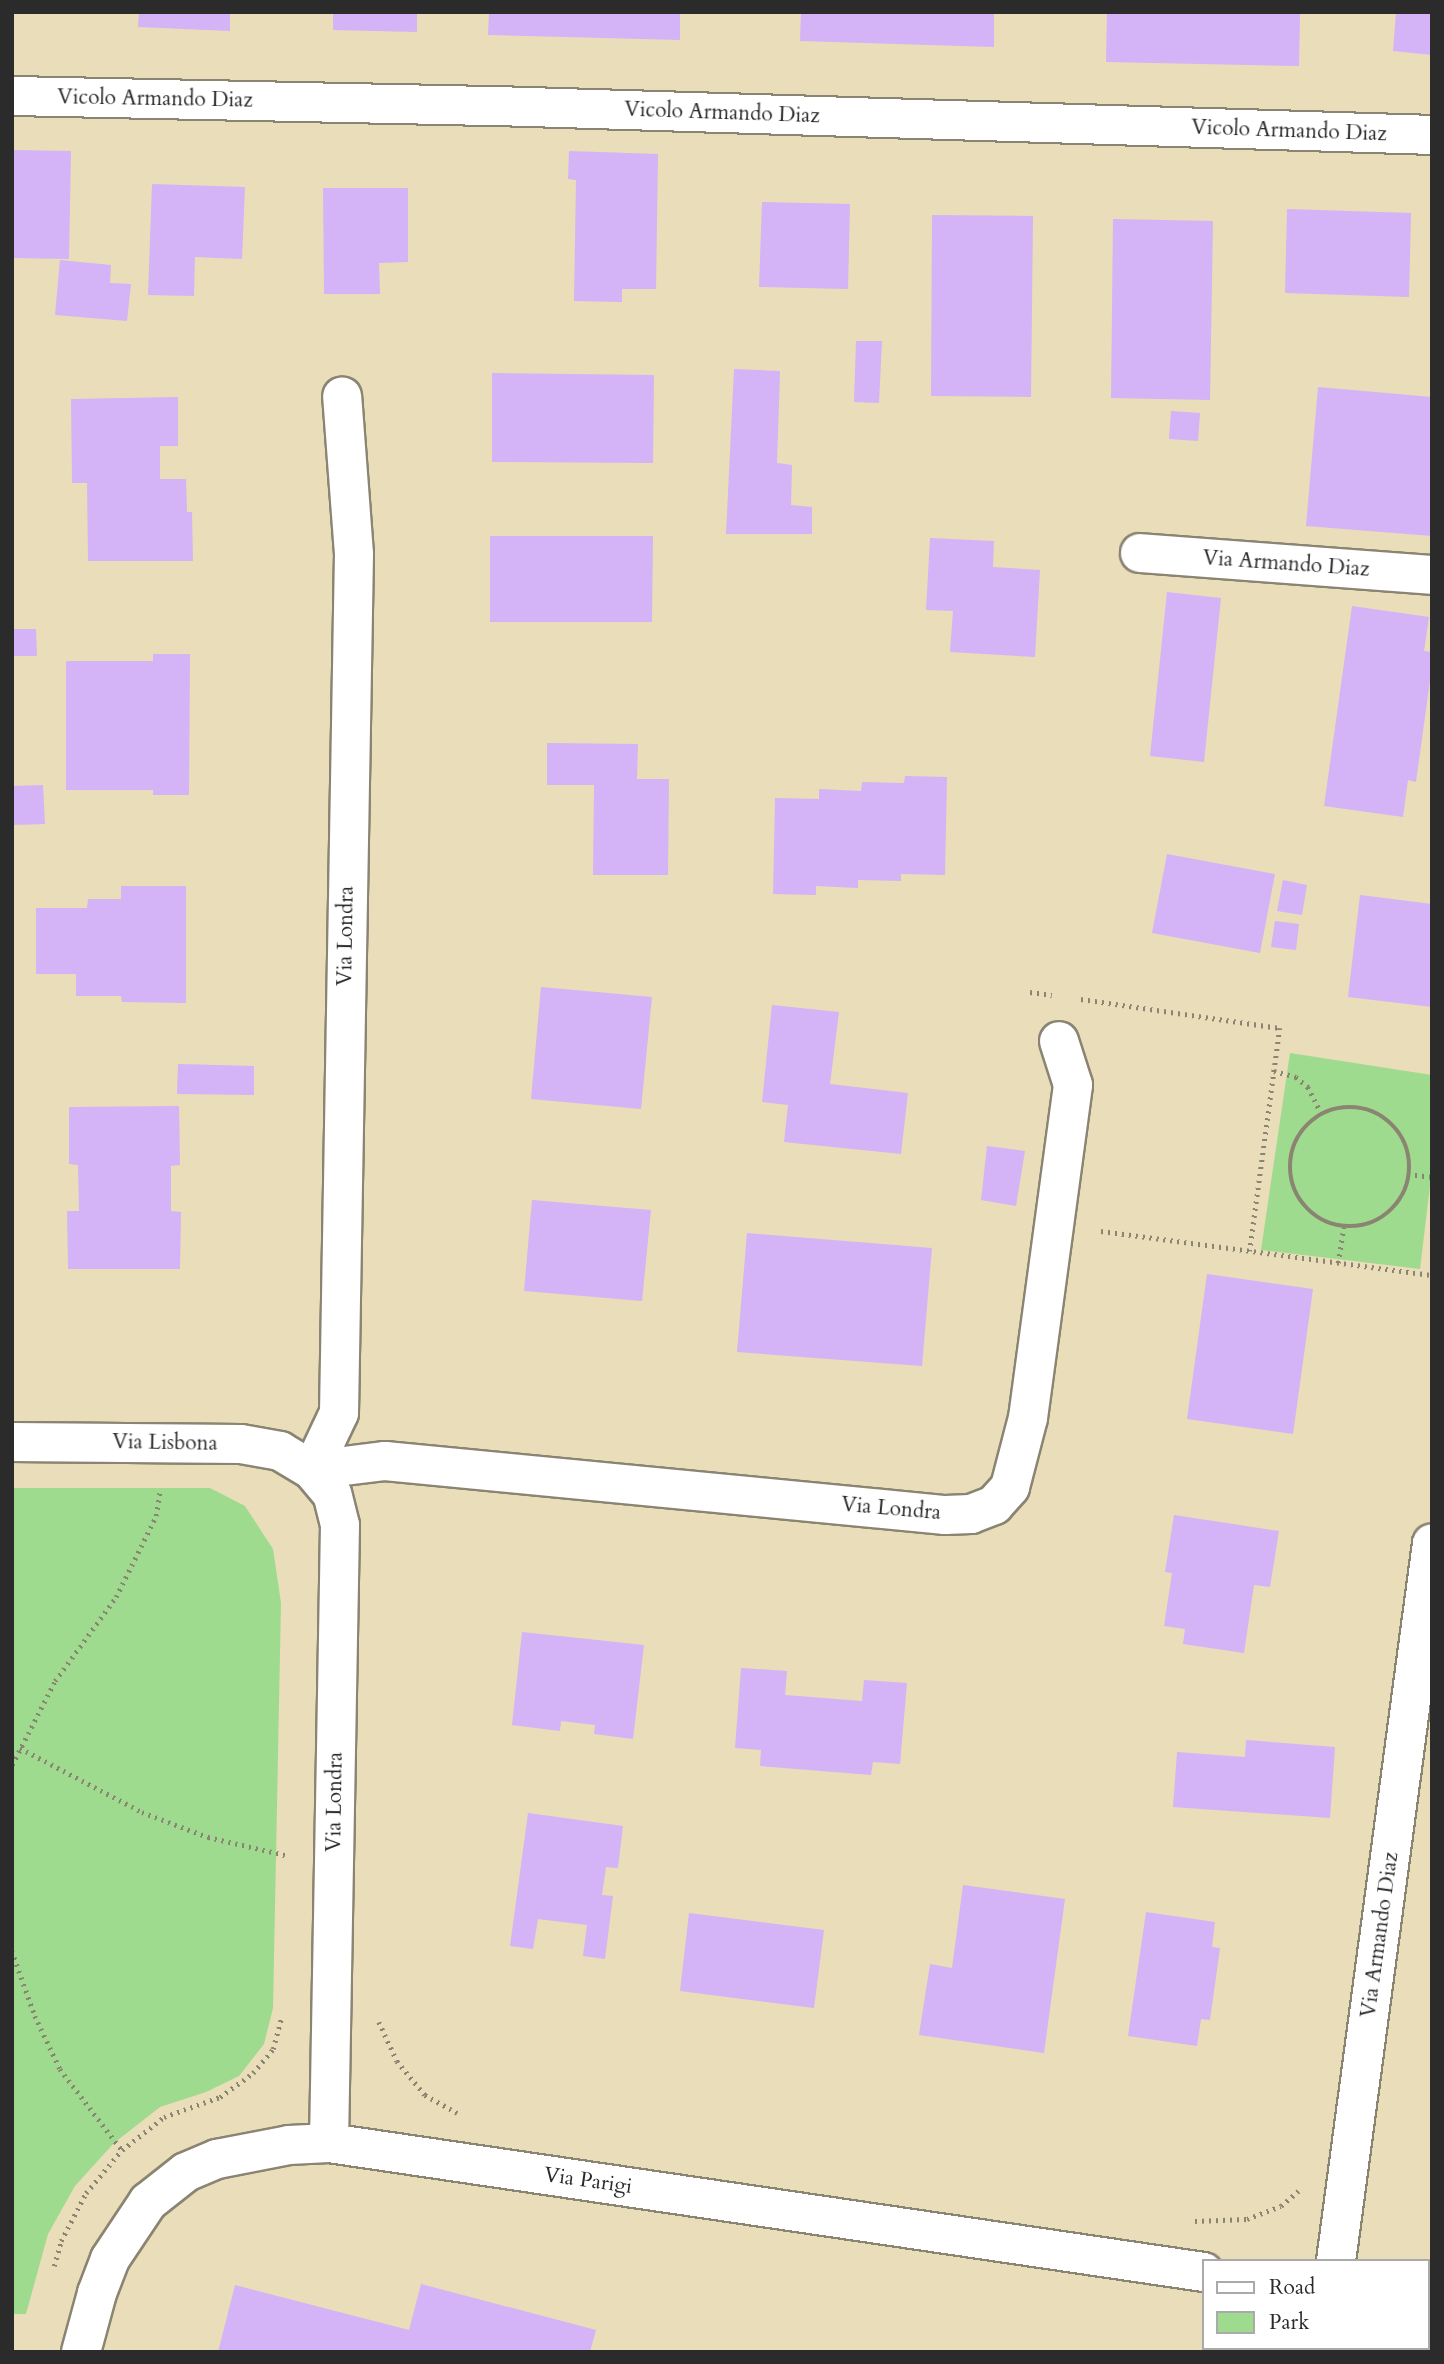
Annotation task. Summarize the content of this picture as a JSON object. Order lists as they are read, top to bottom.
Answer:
{
  "streets": {
    "street": [
      "Vicolo Armando Diaz",
      "Via Armando Diaz",
      "Via Londra",
      "Via Lisbona",
      "Via Parigi"
    ]
  },
  "crossings": [
    ["Via Londra", "Via Lisbona"],
    ["Via Londra", "Via Parigi"]
  ],
  "legend": ["Road", "Park"]
}
